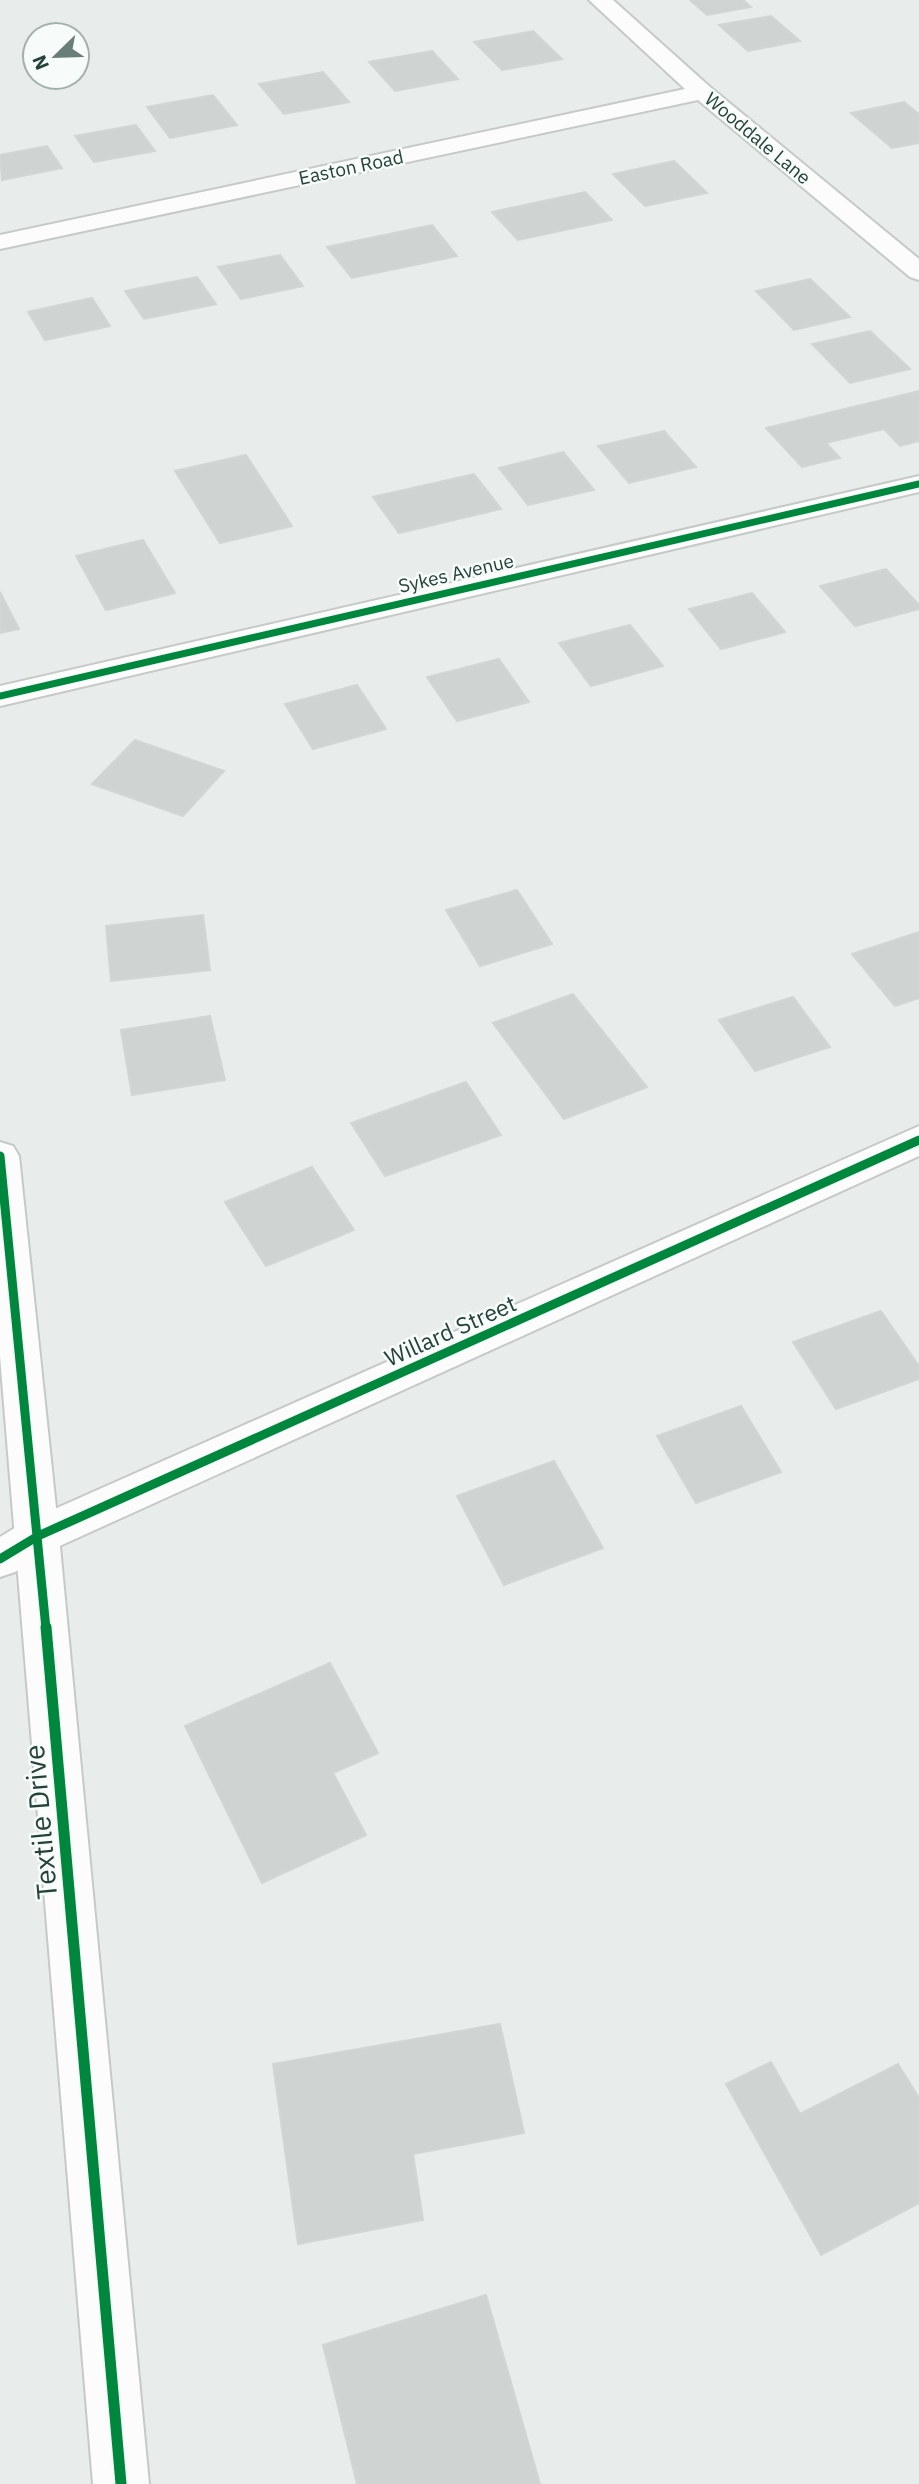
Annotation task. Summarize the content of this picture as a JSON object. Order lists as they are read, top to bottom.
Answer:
{
  "streets": {
    "street": [
      "Wooddale Lane",
      "Easton Road",
      "Sykes Avenue",
      "Willard Street",
      "Textile Drive"
    ]
  },
  "crossings": [
    ["Wooddale Lane", "Easton Road"],
    ["Willard Street", "Textile Drive"]
  ],
  "north": "bottom left"
}
